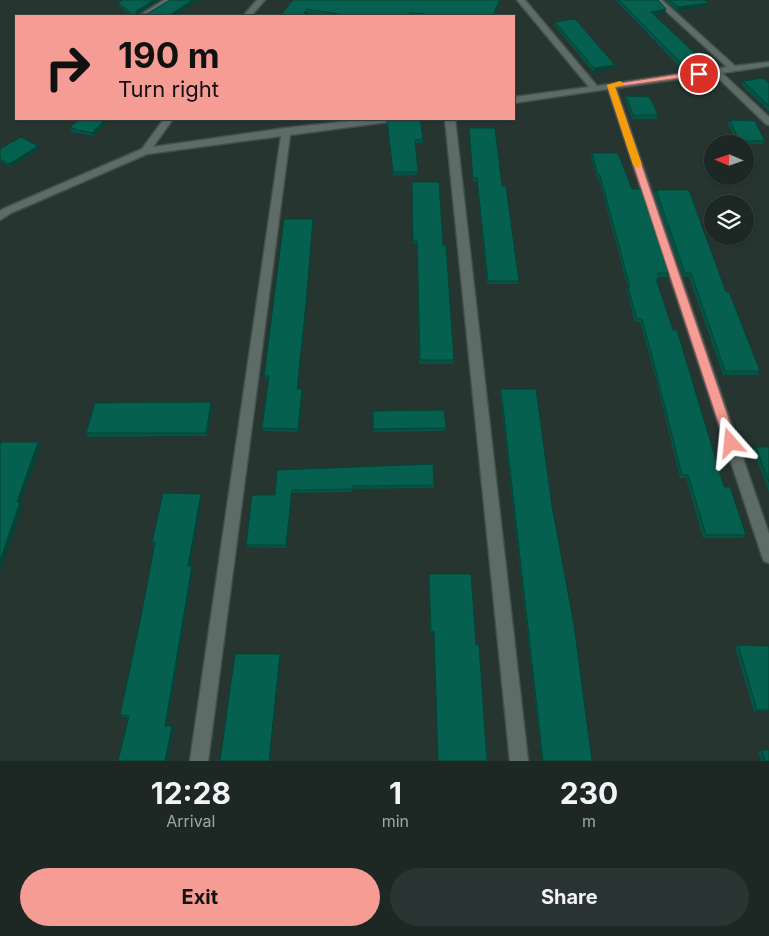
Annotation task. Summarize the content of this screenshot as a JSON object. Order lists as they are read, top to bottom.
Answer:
{
  "north": "left",
  "page": {
    "turn": ["190 m", "Turn right"],
    "eta": [
      "12:28",
      "Arrival",
      "1",
      "min",
      "230",
      "m"
    ],
    "buttons": ["Exit", "Share"]
  }
}
